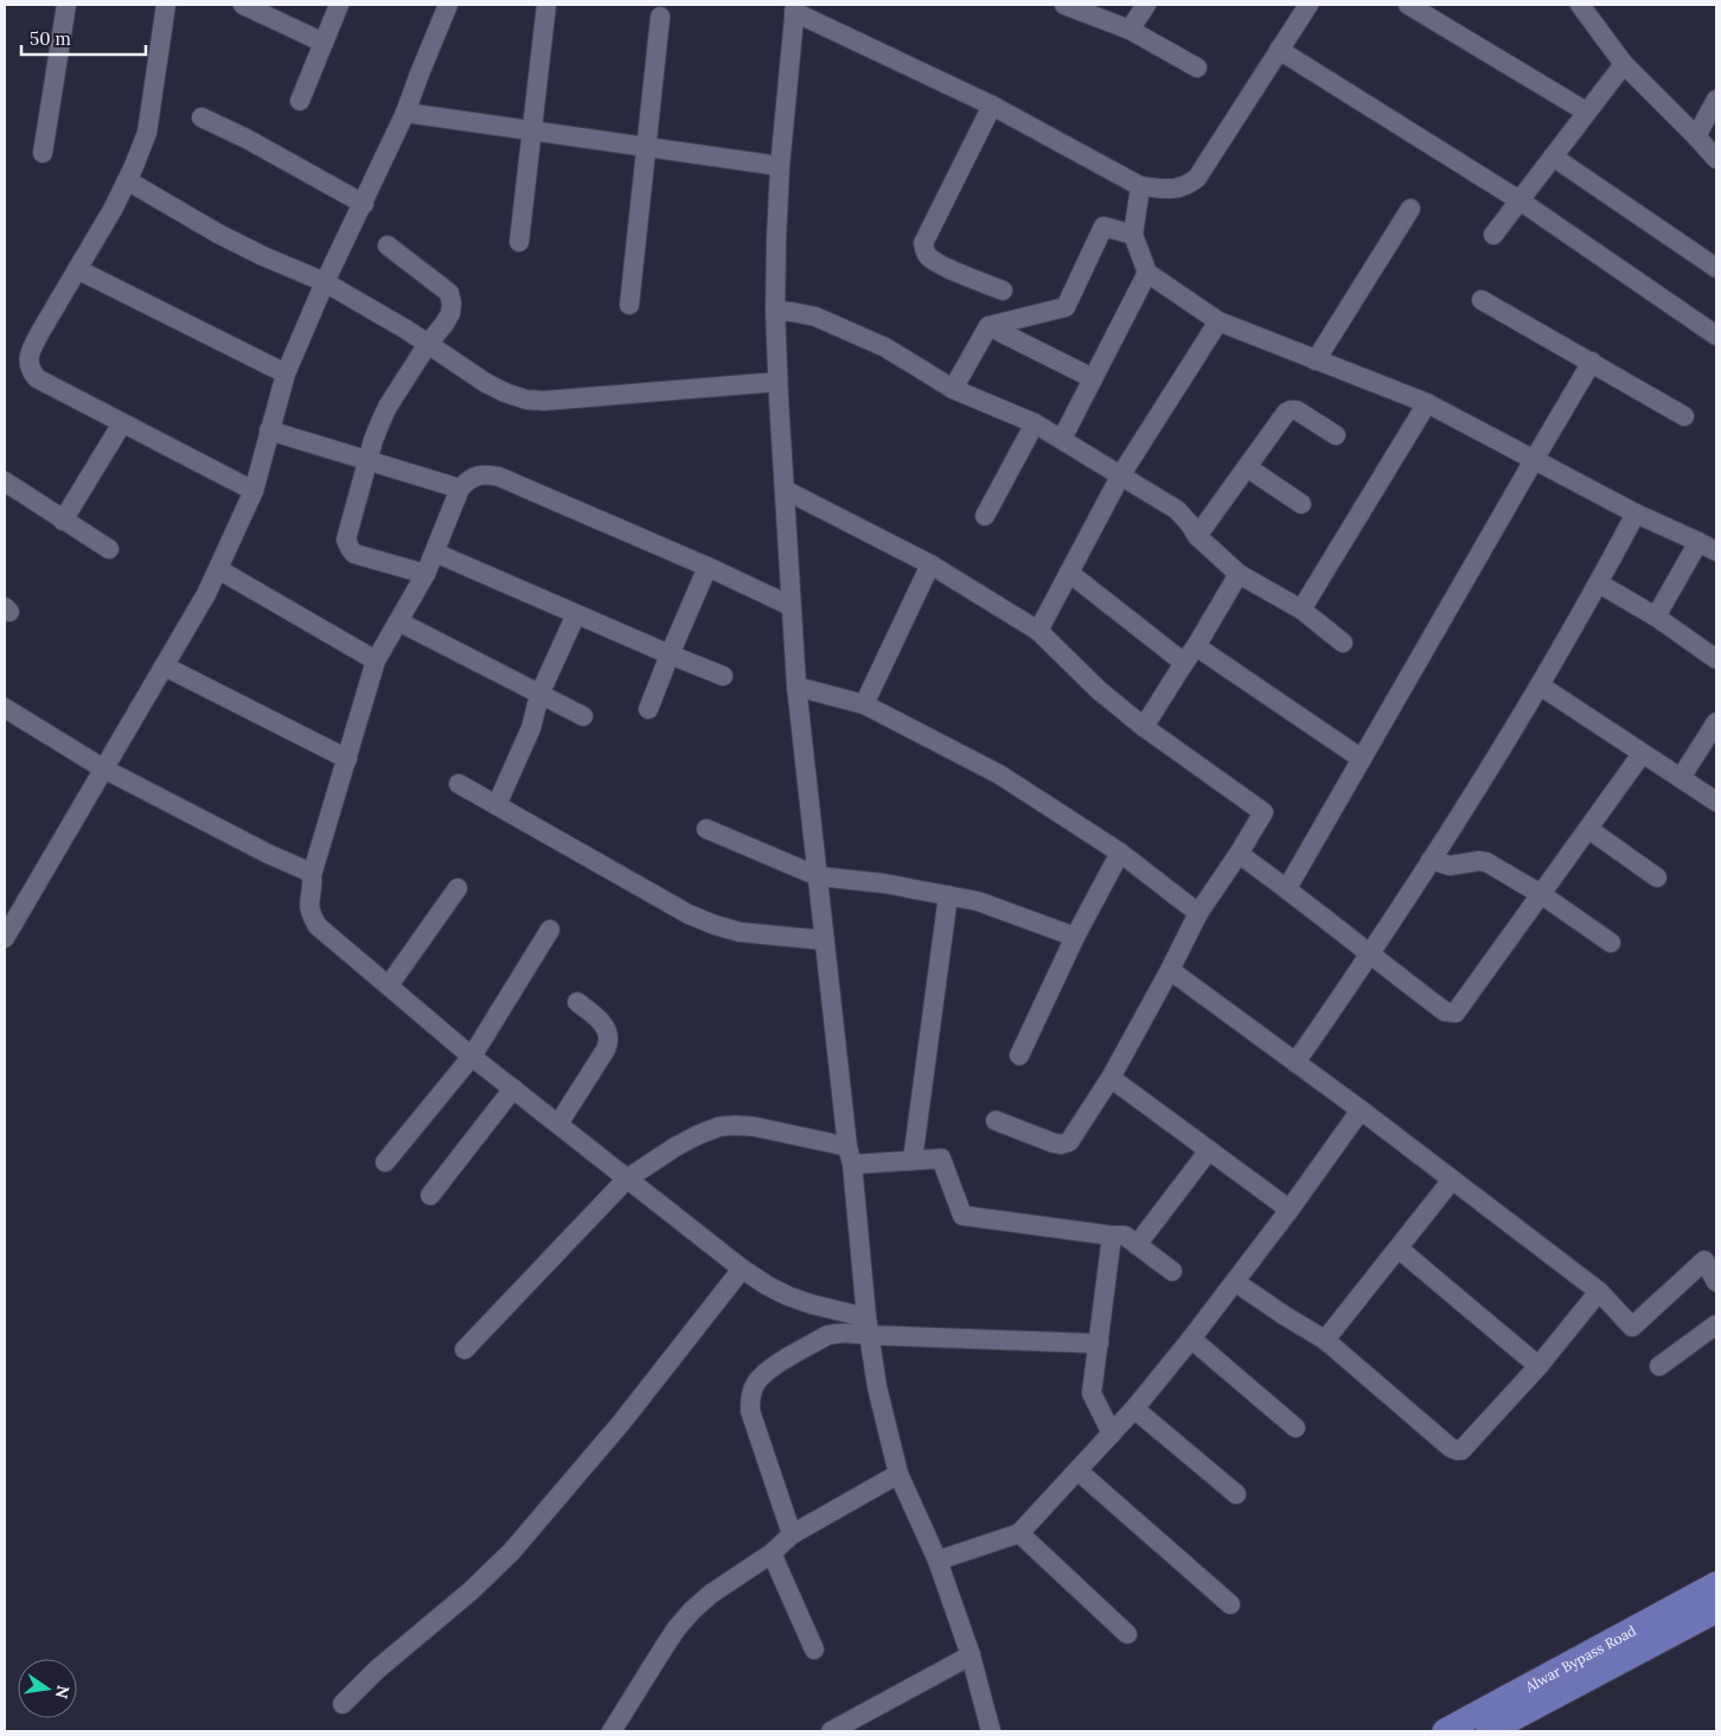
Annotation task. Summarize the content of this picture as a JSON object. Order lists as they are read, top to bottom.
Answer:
{
  "streets": {
    "main road": ["Alwar Bypass Road"]
  },
  "scale_bar": "50 m",
  "north": "right"
}
